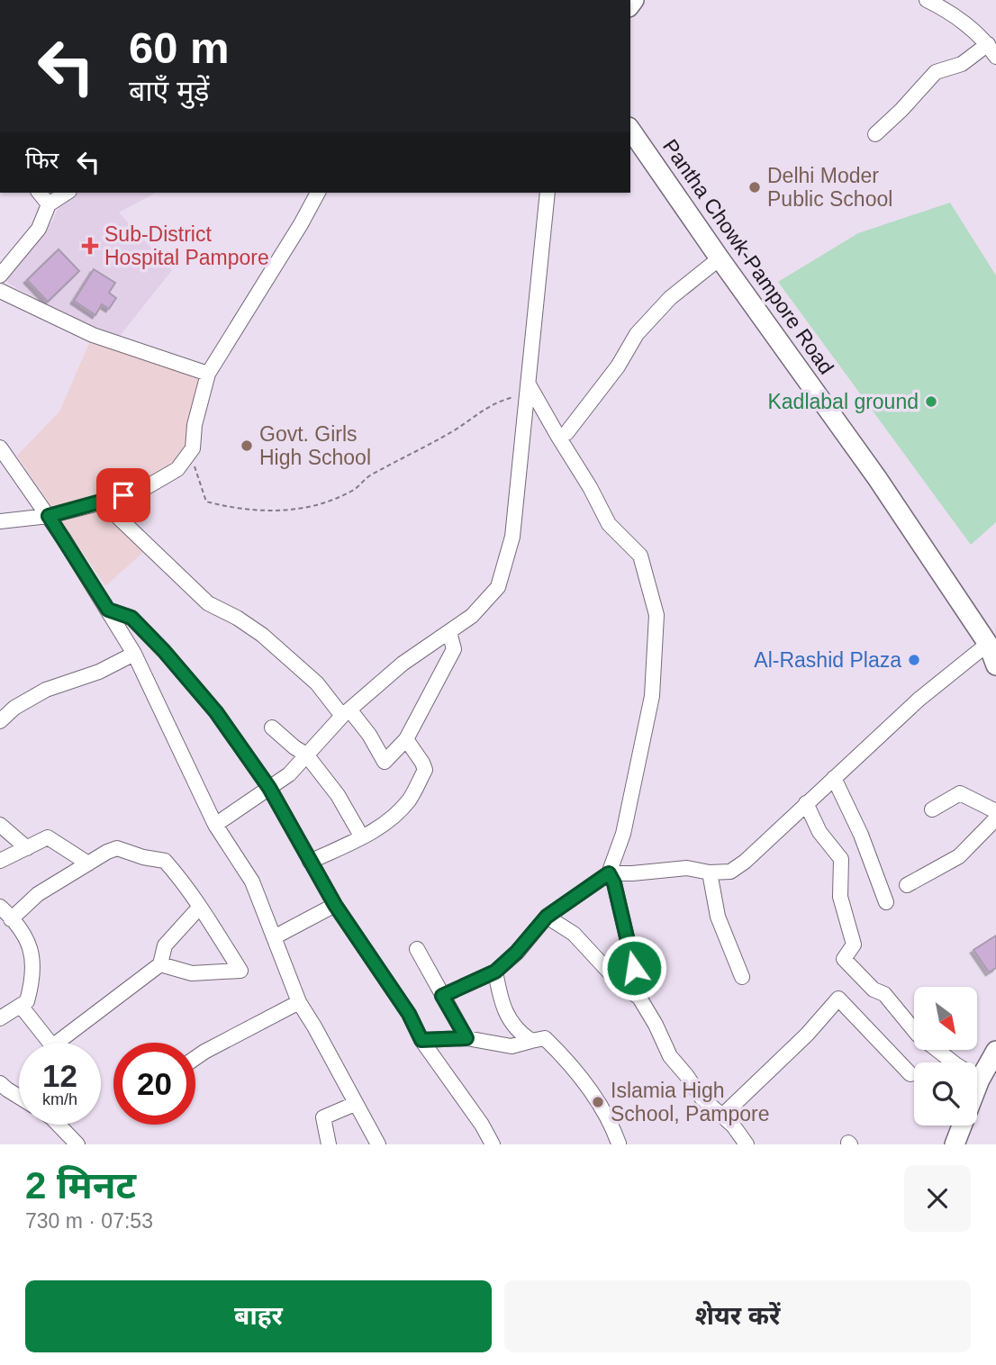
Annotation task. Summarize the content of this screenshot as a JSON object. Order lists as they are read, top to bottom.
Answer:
{
  "streets": {
    "main road": ["Pantha Chowk-Pampore Road"]
  },
  "places": {
    "other": [
      "Delhi Moder Public School",
      "Kadlabal ground",
      "Govt. Girls High School",
      "Al-Rashid Plaza",
      "Islamia High School, Pampore"
    ],
    "health": ["Sub-District Hospital Pampore"]
  },
  "north": "bottom right",
  "page": {
    "turn": ["60 m", "बाएँ मुड़ें"],
    "then": "फिर",
    "speed": "12 km/h",
    "limit": "20",
    "heading": ["2 मिनट", "730 m · 07:53"],
    "buttons": ["बाहर", "शेयर करें"]
  }
}
